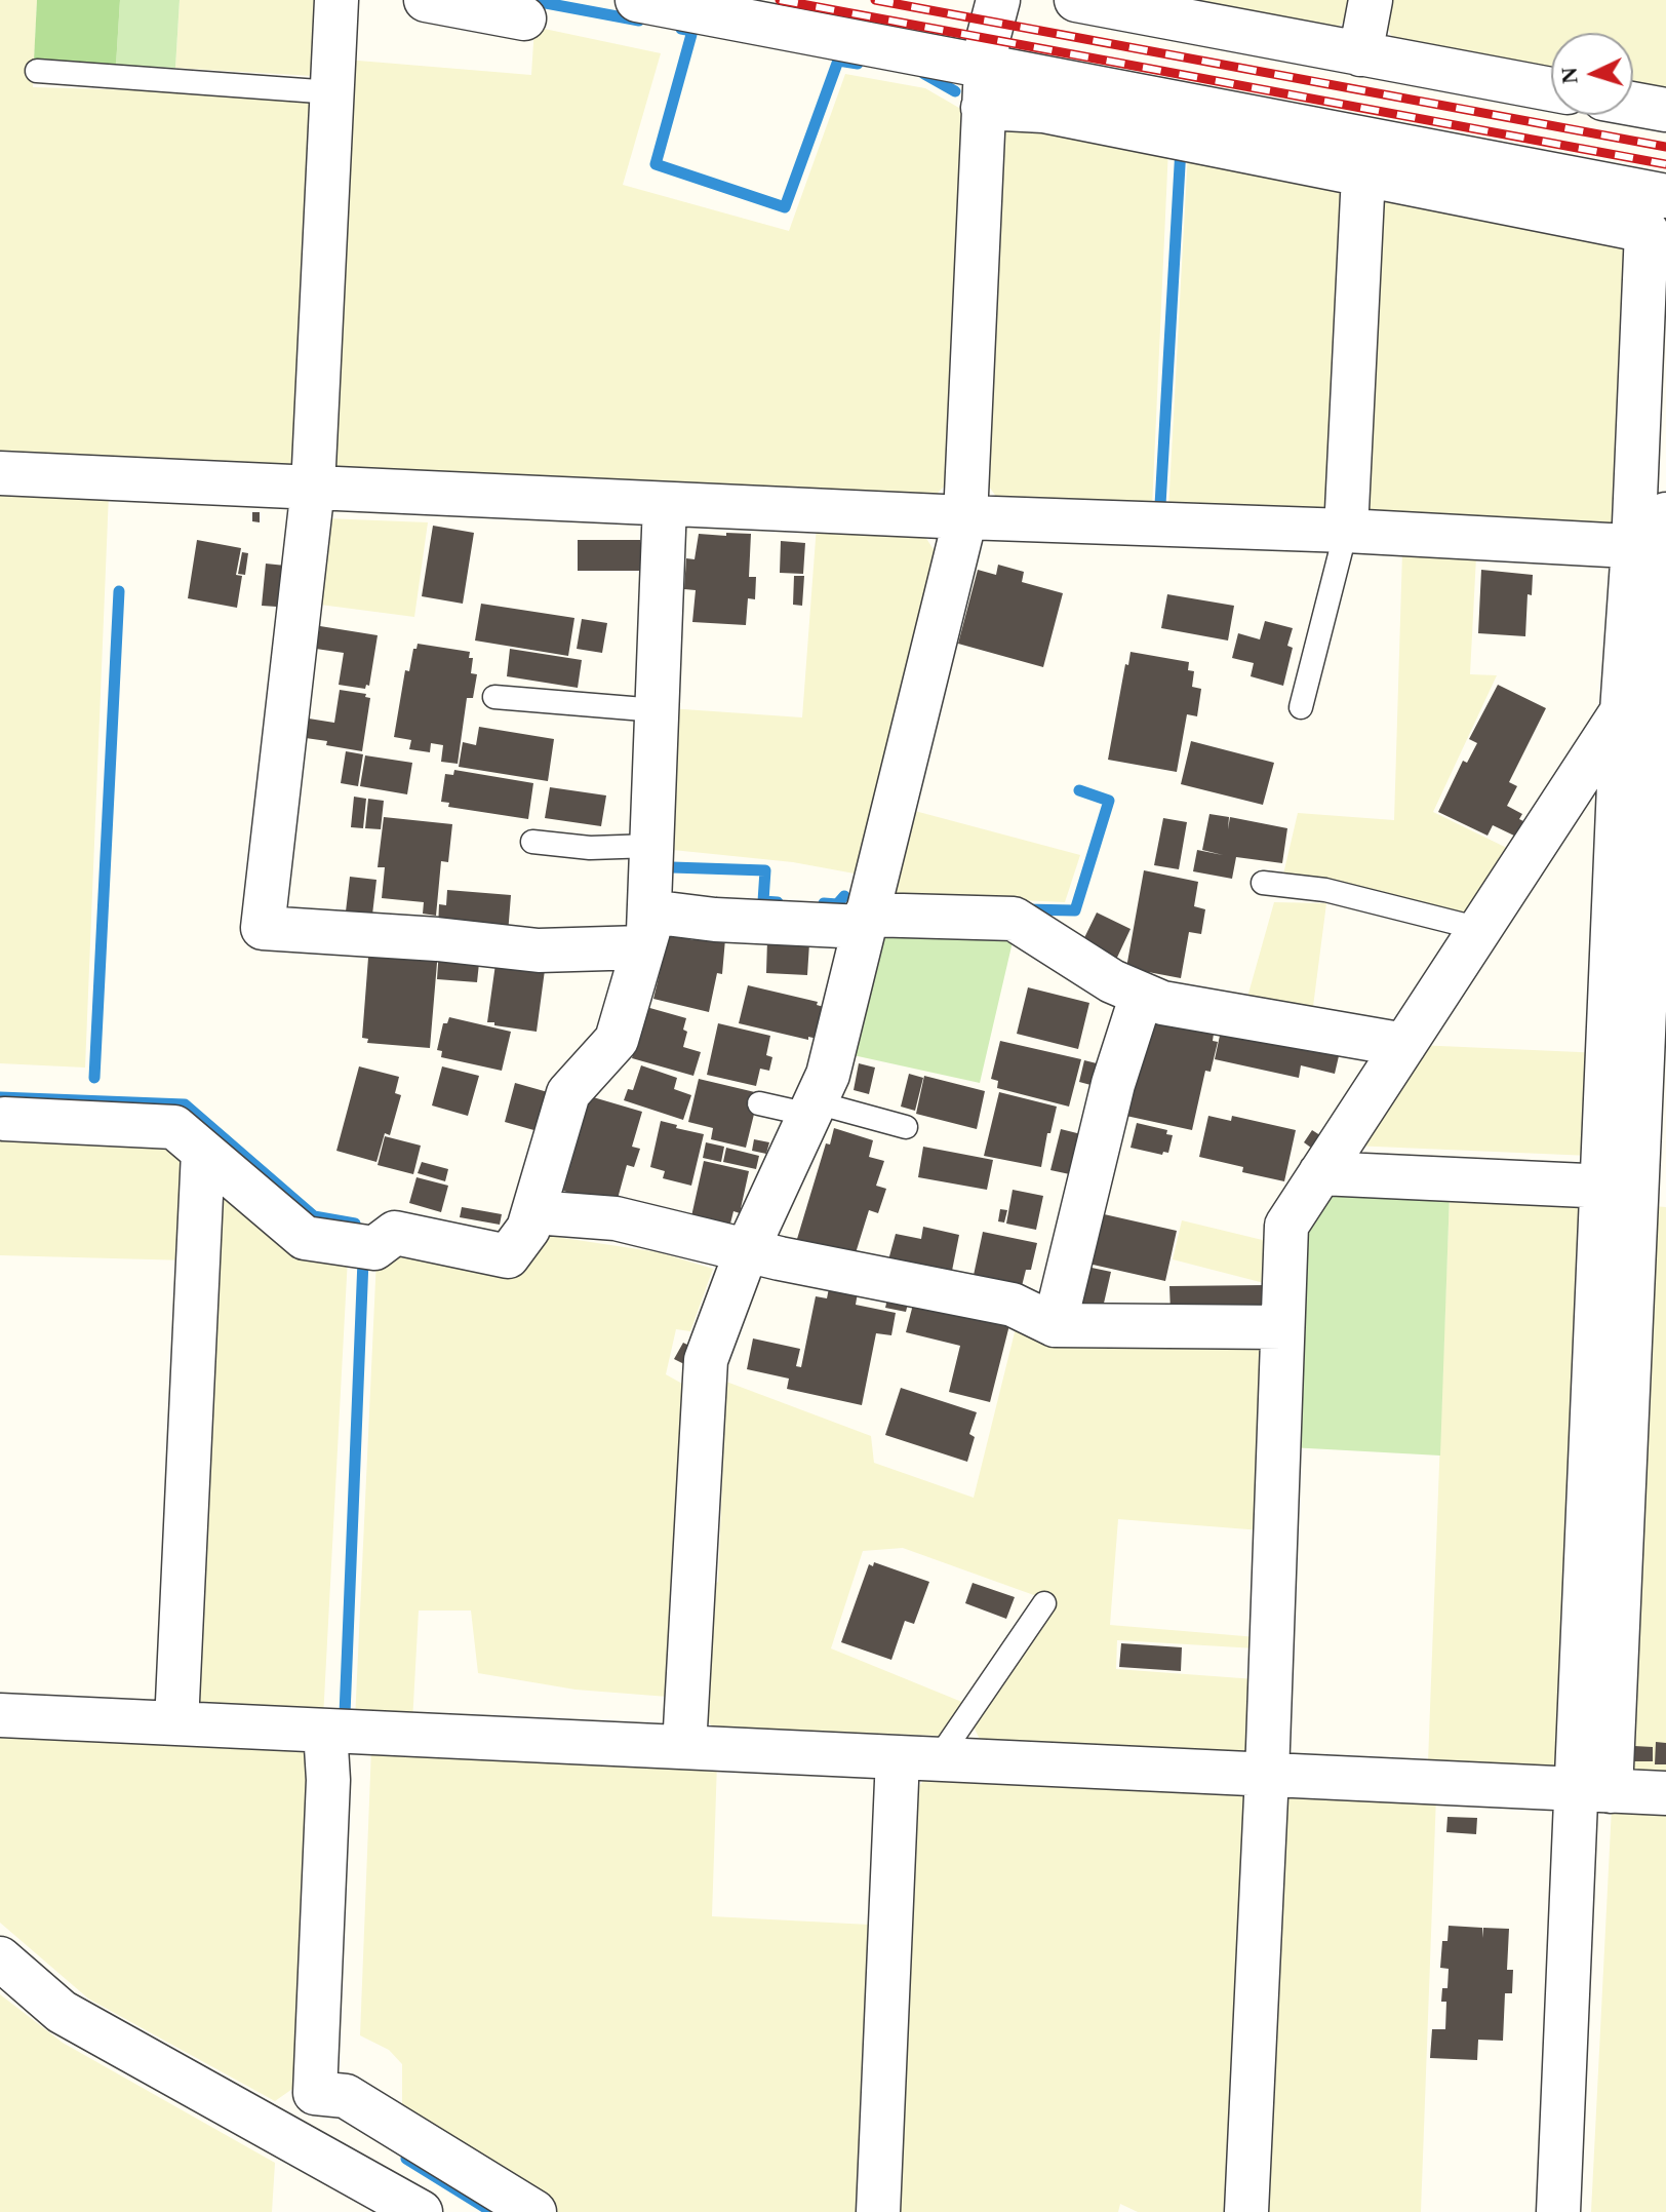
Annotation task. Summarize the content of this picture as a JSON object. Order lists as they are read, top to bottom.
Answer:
{
  "north": "left"
}
